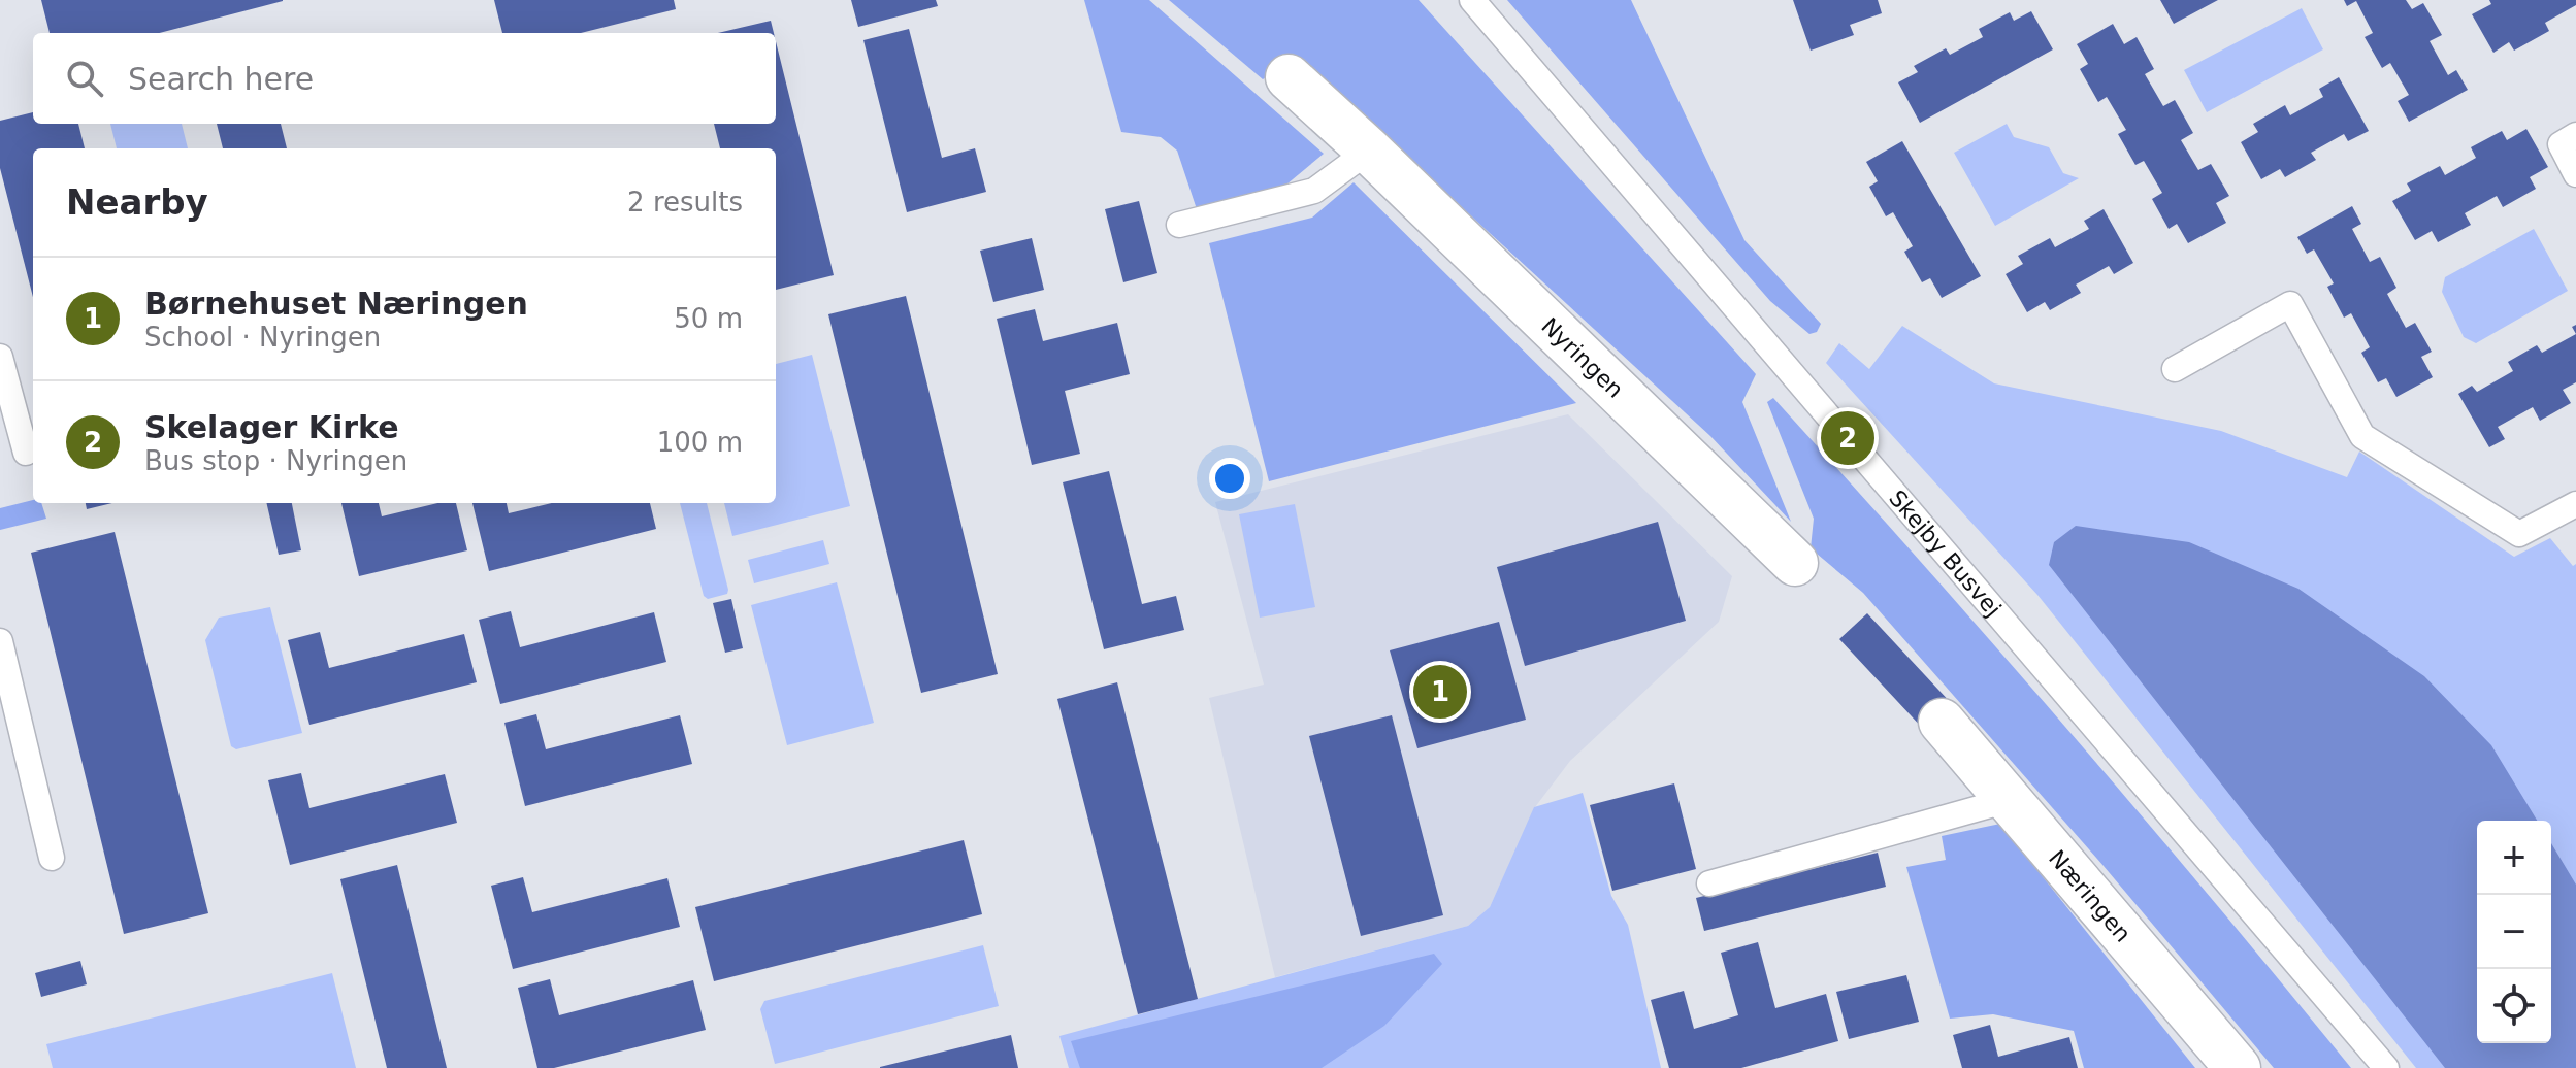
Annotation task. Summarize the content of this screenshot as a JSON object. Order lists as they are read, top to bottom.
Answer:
{
  "streets": {
    "street": ["Nyringen", "Næringen"],
    "lane": ["Skejby Busvej"]
  },
  "page": {
    "search": "Search here",
    "heading": ["Nearby", "2 results"],
    "list": [
      {
        "mark": "1",
        "name": "Børnehuset Næringen",
        "note": "School · Nyringen",
        "value": "50 m"
      },
      {
        "mark": "2",
        "name": "Skelager Kirke",
        "note": "Bus stop · Nyringen",
        "value": "100 m"
      }
    ],
    "pins": ["2", "1"],
    "map_buttons": ["+", "−"]
  }
}
